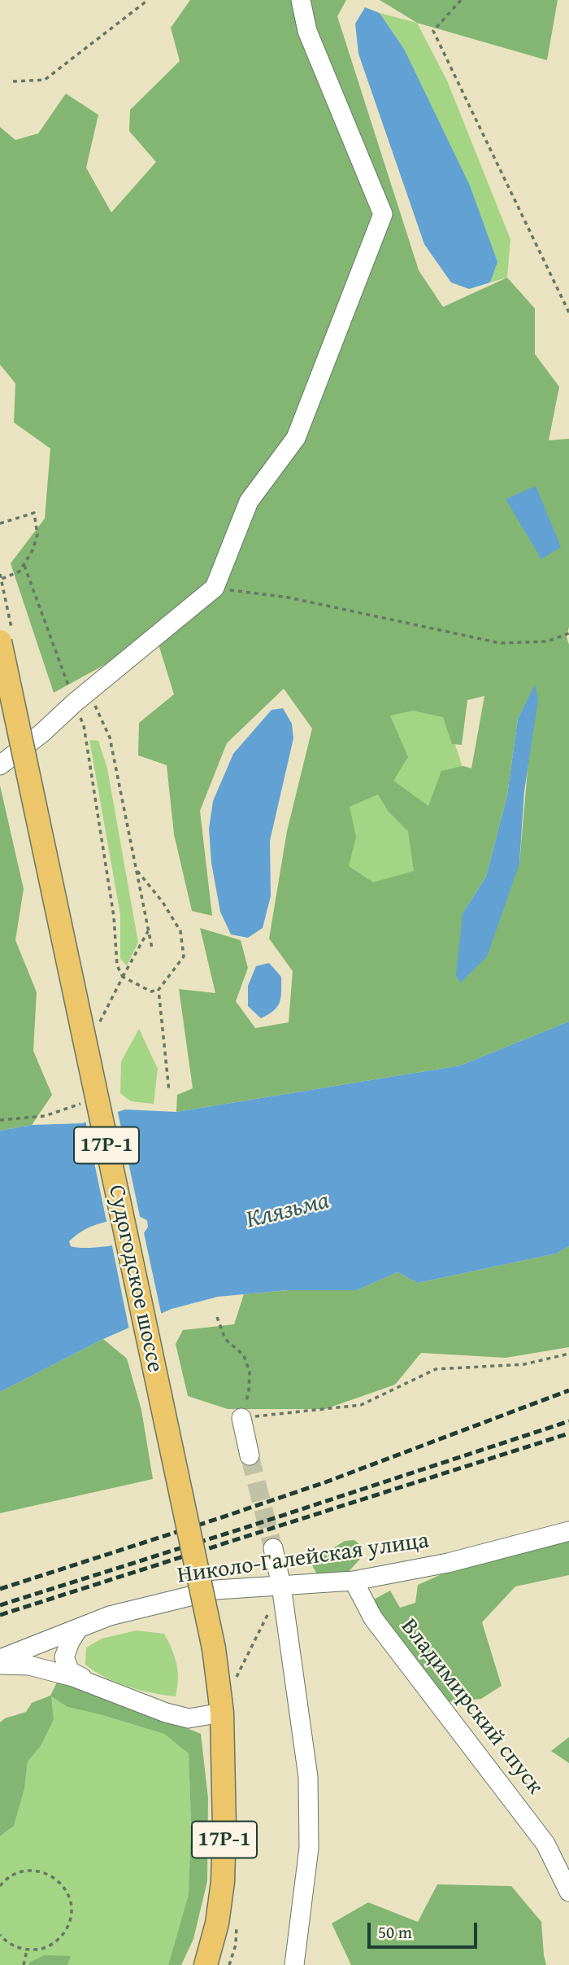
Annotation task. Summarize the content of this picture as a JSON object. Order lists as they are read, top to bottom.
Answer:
{
  "streets": {
    "main road": ["17Р-1", "Судогодское шоссе"],
    "street": ["Николо-Галейская улица", "Владимирский спуск"]
  },
  "crossings": [
    ["17Р-1", "Судогодское шоссе"],
    ["Николо-Галейская улица", "Владимирский спуск"]
  ],
  "water": ["Клязьма"],
  "scale_bar": "50 m"
}
